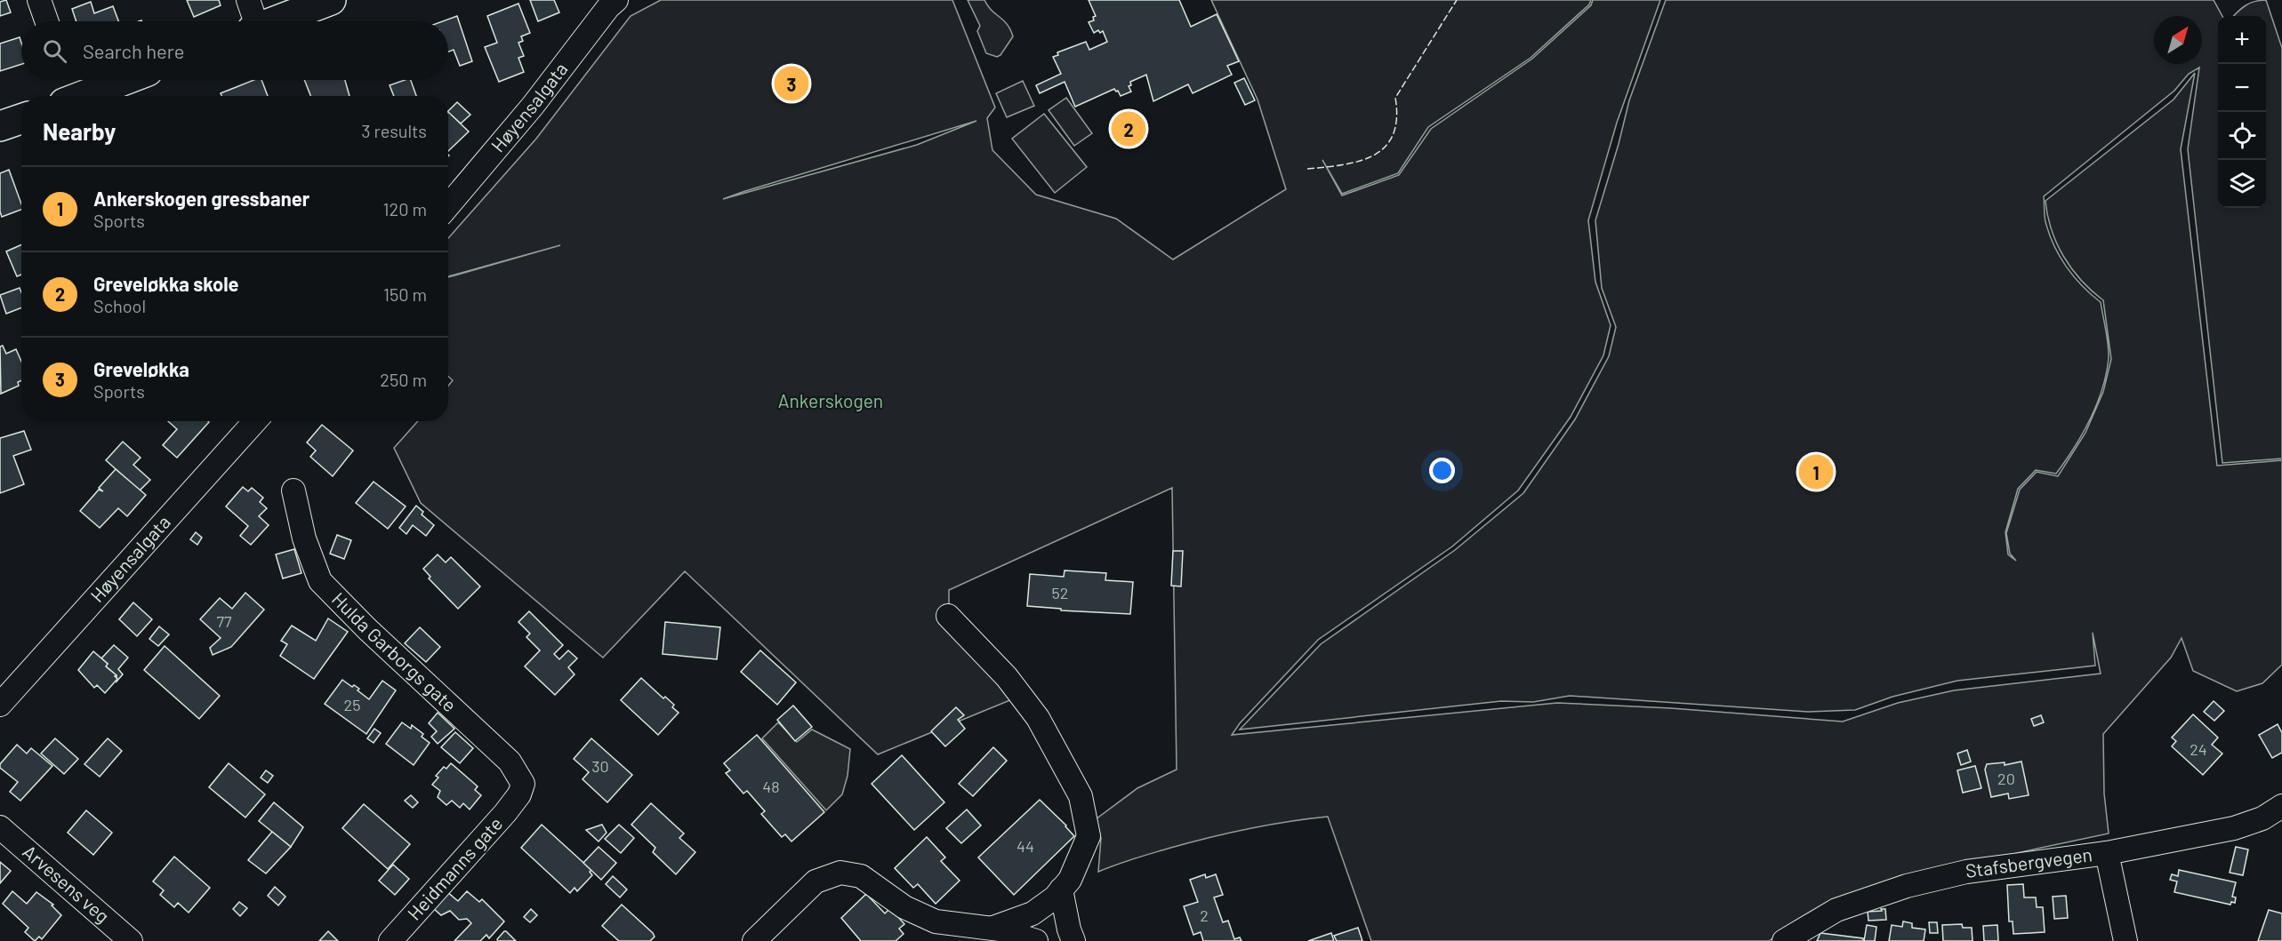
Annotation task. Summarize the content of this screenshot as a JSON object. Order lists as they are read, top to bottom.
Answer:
{
  "streets": {
    "street": [
      "Høyensalgata",
      "Hulda Garborgs gate",
      "Stafsbergvegen",
      "Heidmanns gate",
      "Arvesens veg"
    ]
  },
  "crossings": [
    ["Hulda Garborgs gate", "Heidmanns gate"]
  ],
  "parks": ["Ankerskogen"],
  "house_numbers": [
    "52",
    "77",
    "25",
    "24",
    "30",
    "20",
    "48",
    "44",
    "2"
  ],
  "north": "top right",
  "page": {
    "map_buttons": ["+", "−"],
    "search": "Search here",
    "pins": ["3", "2", "1"],
    "heading": ["Nearby", "3 results"],
    "list": [
      {
        "mark": "1",
        "name": "Ankerskogen gressbaner",
        "note": "Sports",
        "value": "120 m"
      },
      {
        "mark": "2",
        "name": "Greveløkka skole",
        "note": "School",
        "value": "150 m"
      },
      {
        "mark": "3",
        "name": "Greveløkka",
        "note": "Sports",
        "value": "250 m"
      }
    ]
  }
}
